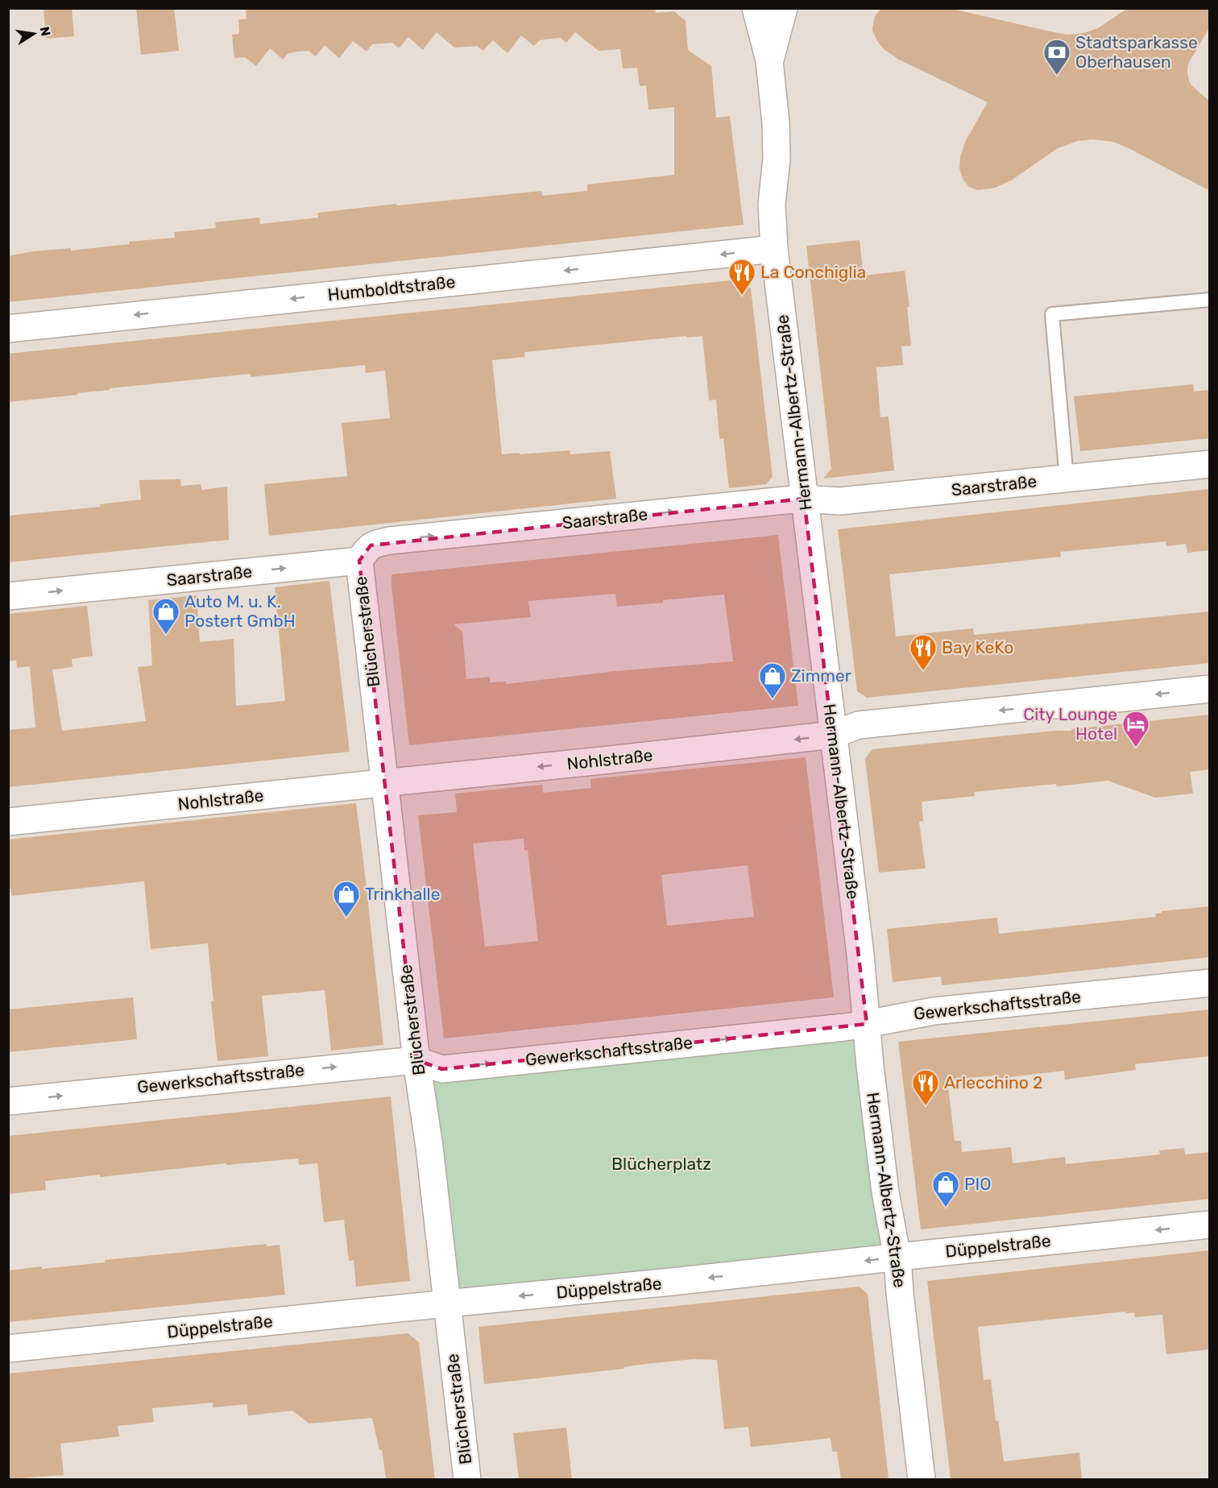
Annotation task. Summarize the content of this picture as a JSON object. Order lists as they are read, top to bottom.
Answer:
{
  "streets": {
    "street": [
      "Humboldtstraße",
      "Hermann-Albertz-Straße",
      "Saarstraße",
      "Blücherstraße",
      "Nohlstraße",
      "Gewerkschaftsstraße",
      "Düppelstraße"
    ]
  },
  "crossings": [
    ["Humboldtstraße", "Hermann-Albertz-Straße"],
    ["Hermann-Albertz-Straße", "Saarstraße"],
    ["Hermann-Albertz-Straße", "Nohlstraße"],
    ["Hermann-Albertz-Straße", "Gewerkschaftsstraße"],
    ["Hermann-Albertz-Straße", "Düppelstraße"],
    ["Saarstraße", "Blücherstraße"],
    ["Blücherstraße", "Nohlstraße"],
    ["Blücherstraße", "Gewerkschaftsstraße"],
    ["Blücherstraße", "Düppelstraße"]
  ],
  "one_way": [
    "Humboldtstraße",
    "Saarstraße",
    "Nohlstraße",
    "Gewerkschaftsstraße",
    "Düppelstraße"
  ],
  "parks": ["Blücherplatz"],
  "places": {
    "bank": ["Stadtsparkasse Oberhausen"],
    "restaurant": ["La Conchiglia", "Bay KeKo", "Arlecchino 2"],
    "shop": [
      "Auto M. u. K. Postert GmbH",
      "Zimmer",
      "Trinkhalle",
      "PIO"
    ],
    "hotel": ["City Lounge Hotel"]
  },
  "north": "right"
}
